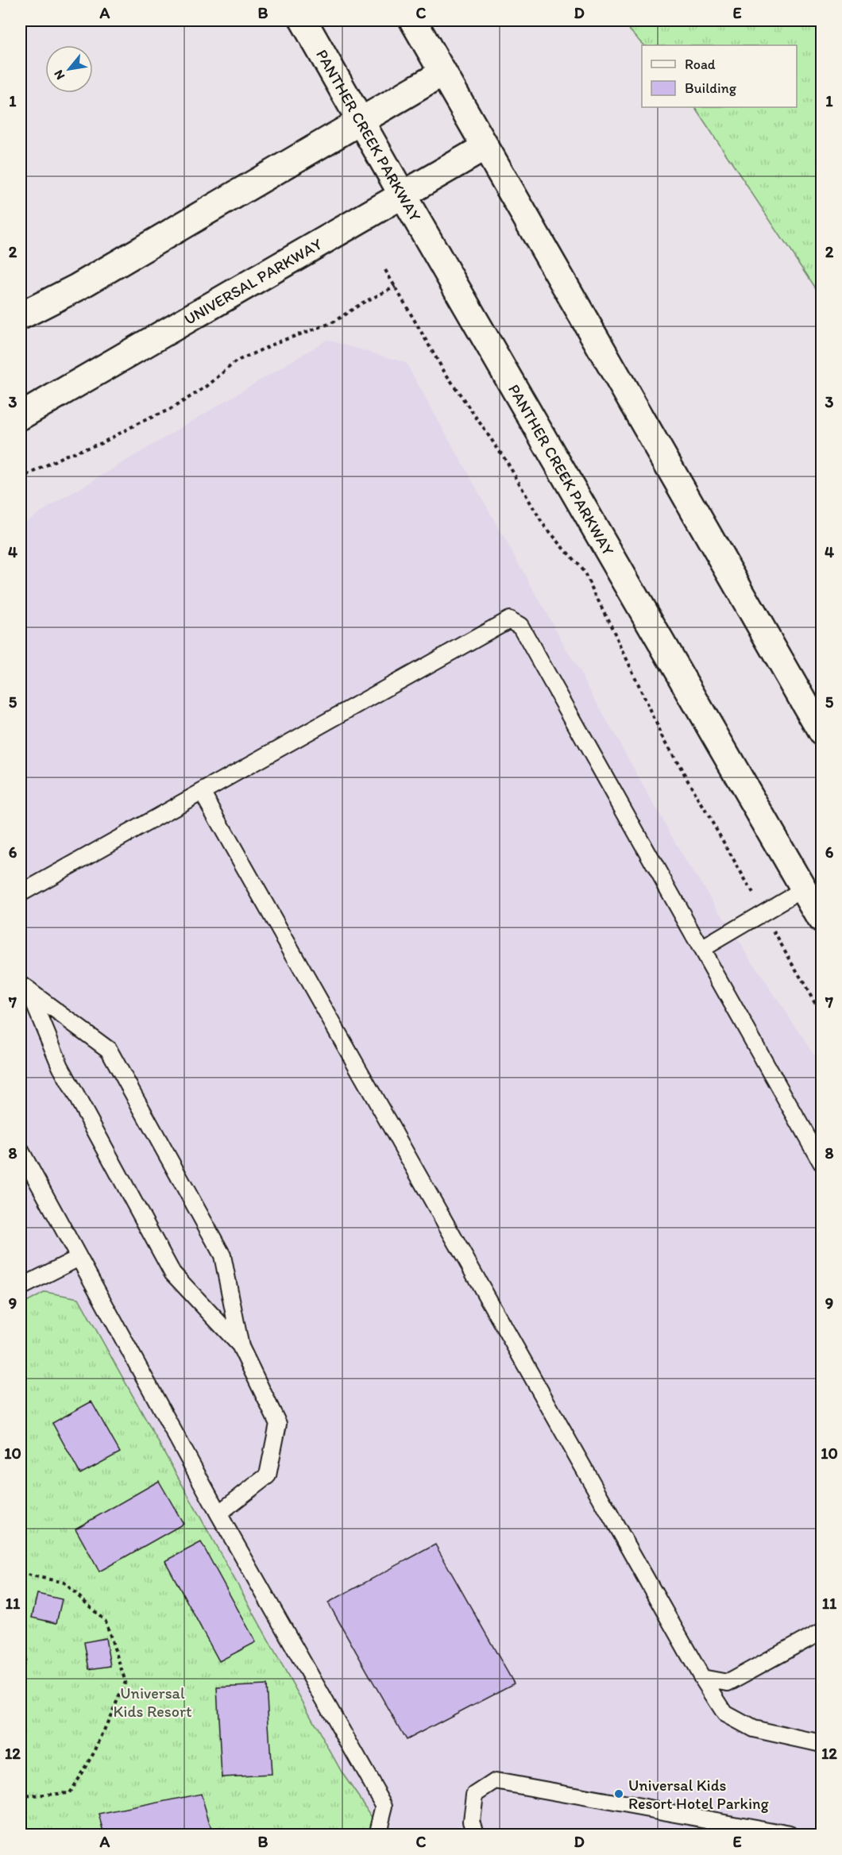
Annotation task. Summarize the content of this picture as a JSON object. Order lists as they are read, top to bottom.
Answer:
{
  "streets": {
    "main road": ["PANTHER CREEK PARKWAY", "UNIVERSAL PARKWAY"]
  },
  "crossings": [
    ["PANTHER CREEK PARKWAY", "UNIVERSAL PARKWAY"]
  ],
  "parks": ["Universal Kids Resort"],
  "places": ["Universal Kids Resort Hotel Parking"],
  "legend": ["Road", "Building"],
  "north": "bottom left",
  "grid": {
    "columns": [
      "A",
      "B",
      "C",
      "D",
      "E"
    ],
    "rows": [
      "1",
      "2",
      "3",
      "4",
      "5",
      "6",
      "7",
      "8",
      "9",
      "10",
      "11",
      "12"
    ]
  }
}
